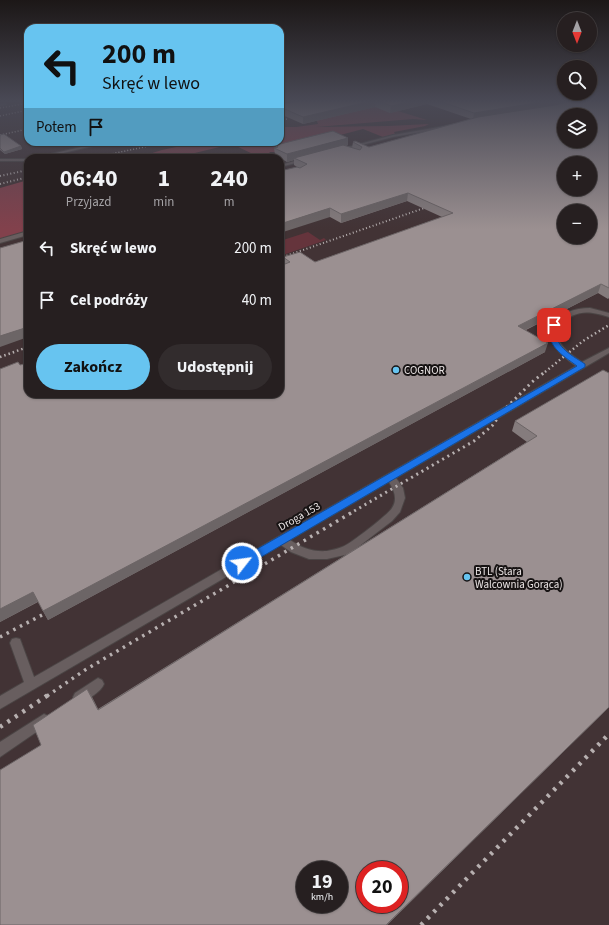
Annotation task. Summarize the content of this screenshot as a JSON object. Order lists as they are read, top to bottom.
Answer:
{
  "streets": {
    "lane": ["Droga 153"]
  },
  "places": ["COGNOR", "BTL (Stara Walcownia Gorąca)"],
  "north": "bottom",
  "page": {
    "map_buttons": ["+", "−"],
    "turn": ["200 m", "Skręć w lewo"],
    "then": "Potem",
    "eta": [
      "06:40",
      "Przyjazd",
      "1",
      "min",
      "240",
      "m"
    ],
    "list": [
      {
        "name": "Skręć w lewo",
        "value": "200 m"
      },
      {
        "name": "Cel podróży",
        "value": "40 m"
      }
    ],
    "buttons": ["Zakończ", "Udostępnij"],
    "speed": "19 km/h",
    "limit": "20"
  }
}
